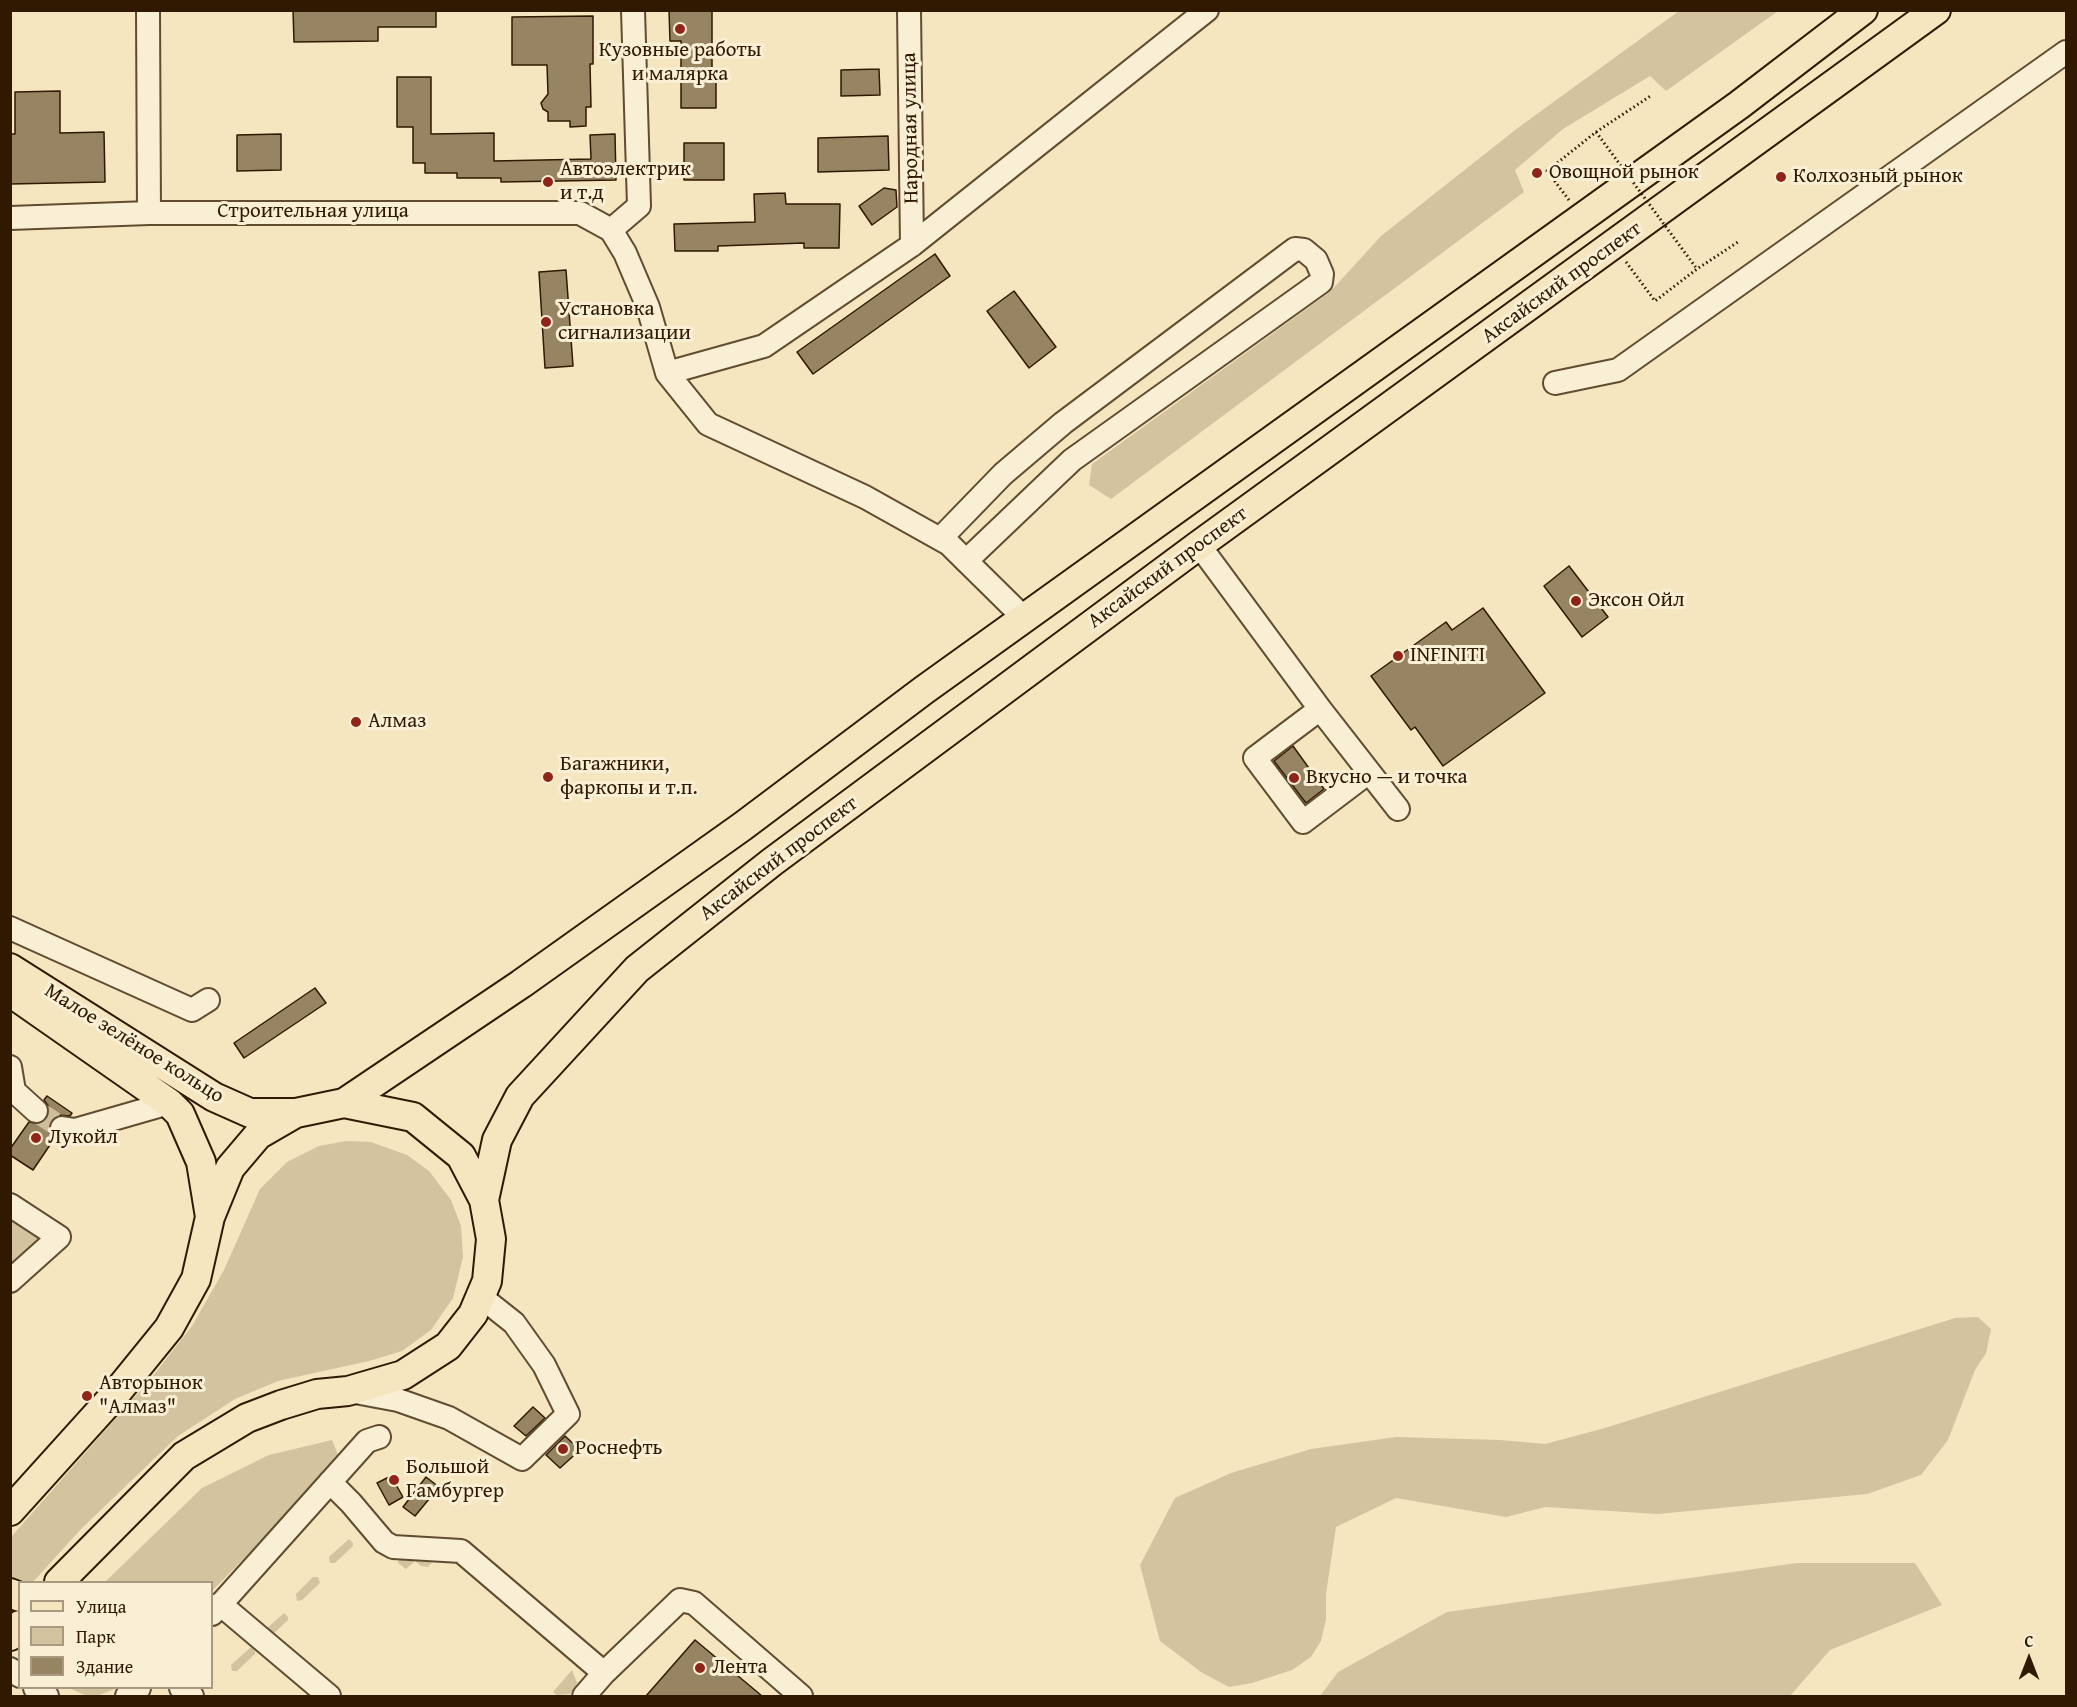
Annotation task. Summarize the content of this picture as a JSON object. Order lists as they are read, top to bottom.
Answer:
{
  "streets": {
    "main road": ["Аксайский проспект", "Малое зелёное кольцо"],
    "street": ["Народная улица", "Строительная улица"]
  },
  "places": [
    "Кузовные работы и малярка",
    "Овощной рынок",
    "Колхозный рынок",
    "Автоэлектрик и т.д",
    "Установка сигнализации",
    "Эксон Ойл",
    "INFINITI",
    "Алмаз",
    "Багажники, фаркопы и т.п.",
    "Вкусно — и точка",
    "Лукойл",
    "Авторынок \"Алмаз\"",
    "Роснефть",
    "Большой Гамбургер",
    "Лента"
  ],
  "legend": ["Улица", "Парк", "Здание"],
  "north": "top"
}
